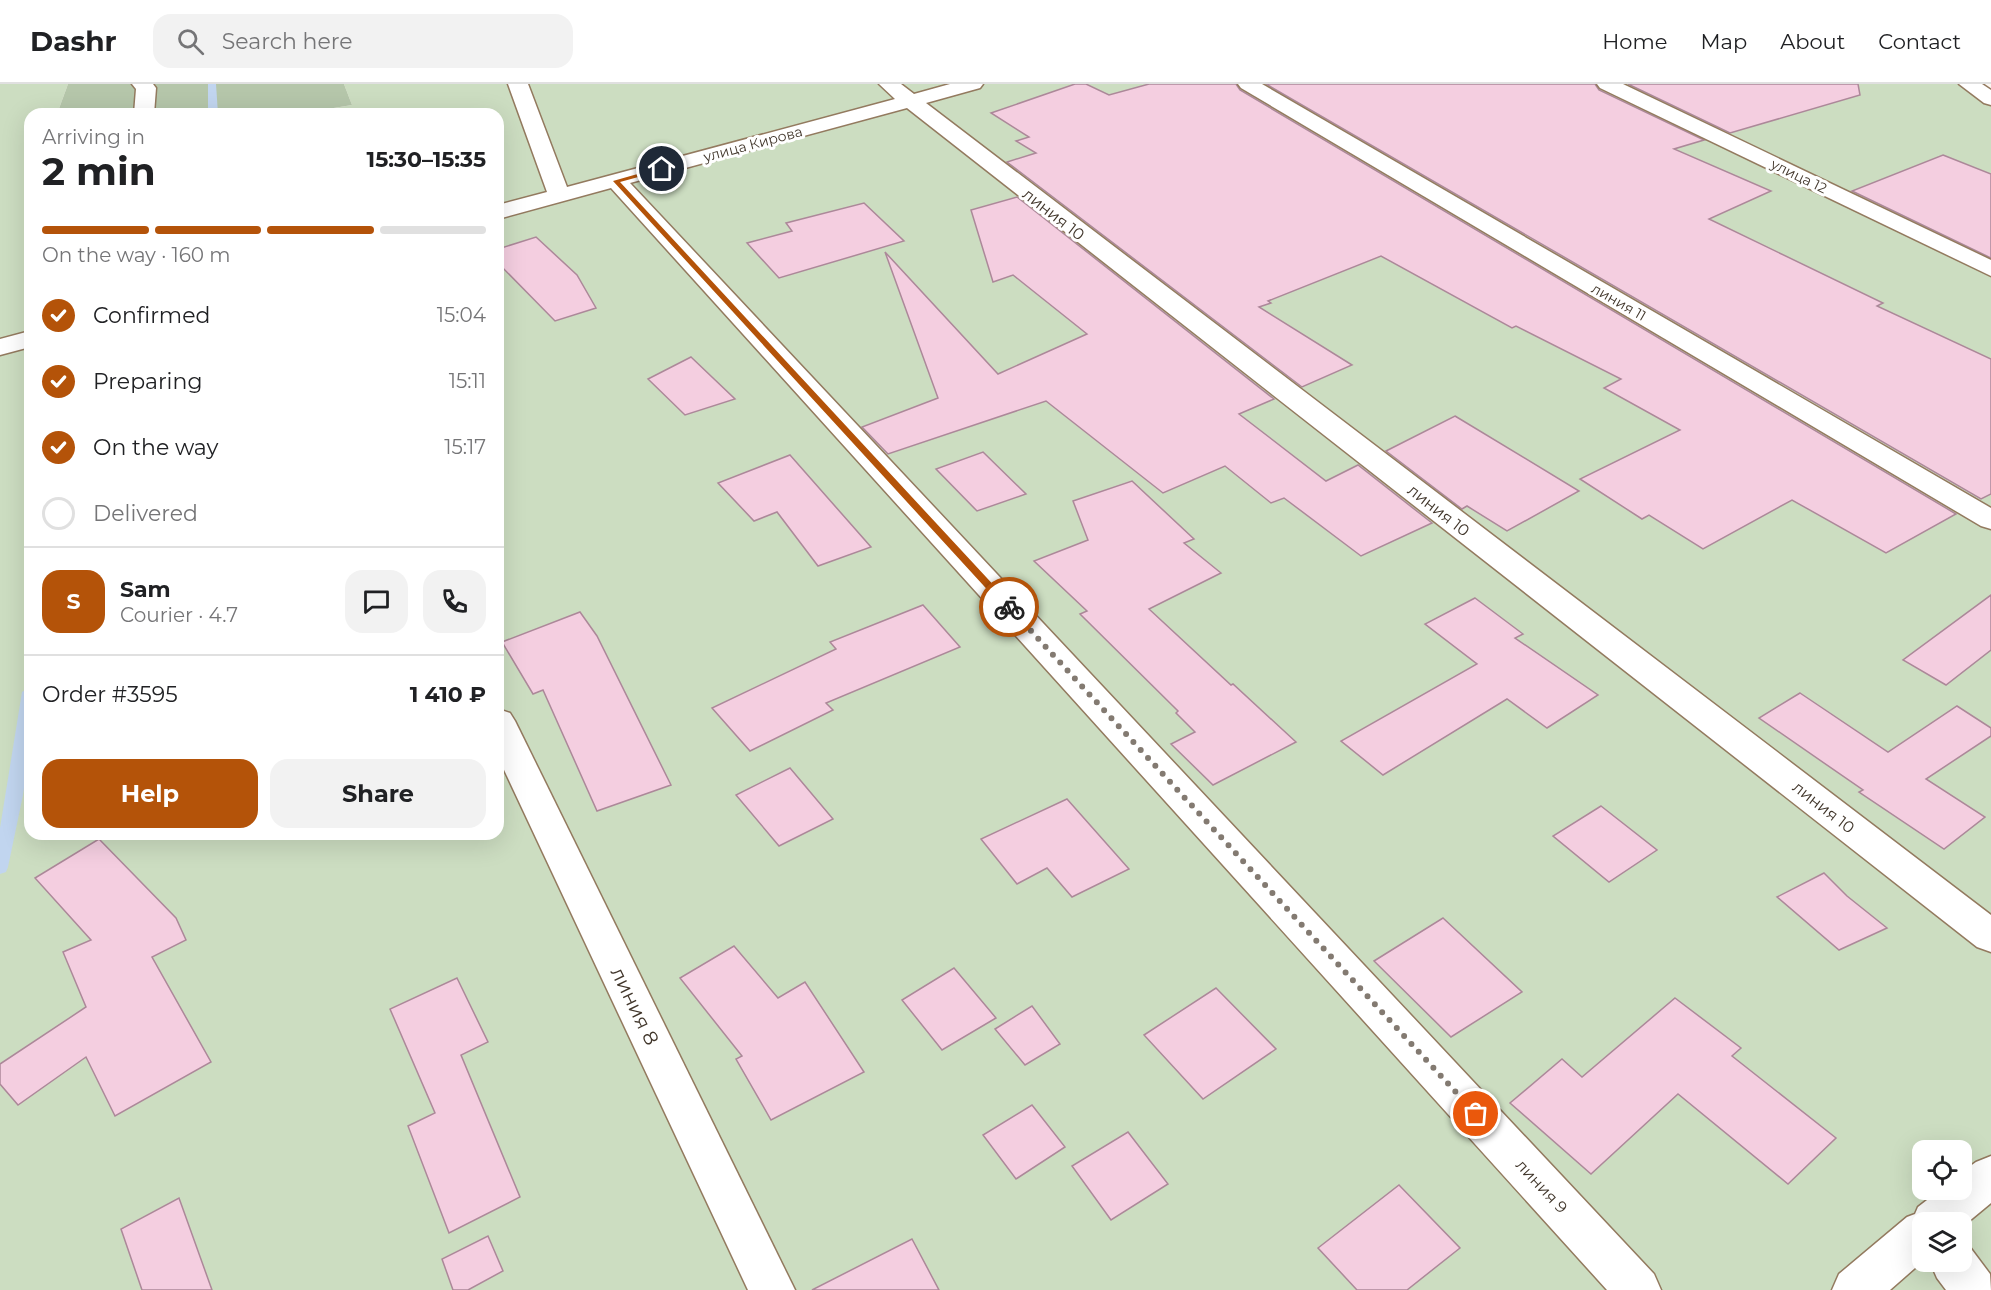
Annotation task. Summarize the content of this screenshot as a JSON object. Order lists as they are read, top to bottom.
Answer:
{
  "streets": {
    "street": [
      "улица Кирова",
      "улица 12",
      "линия 10",
      "линия 11",
      "линия 8",
      "линия 9"
    ]
  },
  "crossings": [
    ["улица Кирова", "линия 10"],
    ["улица Кирова", "линия 9"]
  ],
  "page": {
    "header": "Dashr",
    "search": "Search here",
    "nav": [
      "Home",
      "Map",
      "About",
      "Contact"
    ],
    "heading": ["2 min", "Arriving in", "15:30–15:35"],
    "panel": [
      "Sam",
      "Courier · 4.7",
      "Order #3595",
      "1 410 ₽"
    ],
    "bar": "On the way · 160 m",
    "list": [
      ["Confirmed", "15:04"],
      ["Preparing", "15:11"],
      ["On the way", "15:17"],
      "Delivered"
    ],
    "round": "S",
    "buttons": ["Help", "Share"]
  }
}
